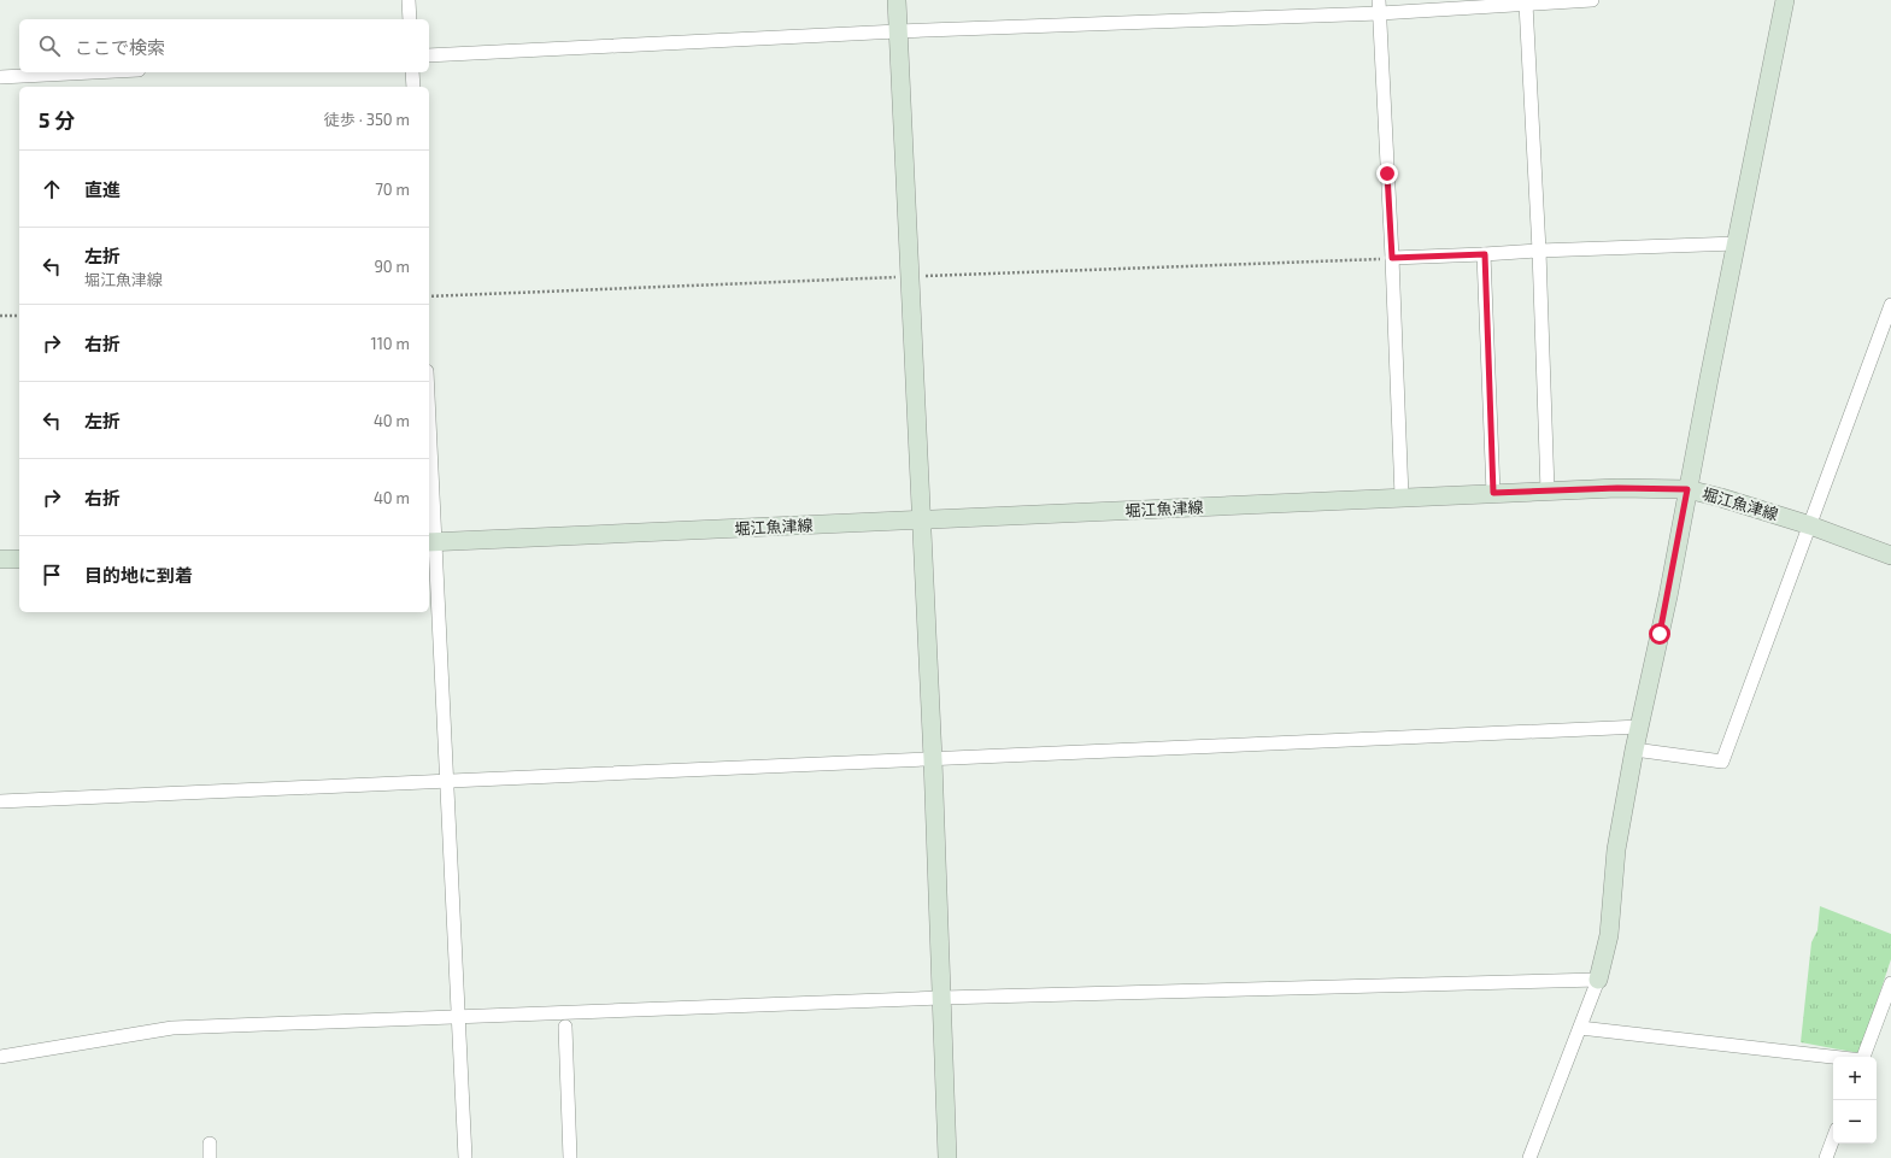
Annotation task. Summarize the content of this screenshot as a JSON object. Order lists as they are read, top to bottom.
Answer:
{
  "streets": {
    "street": ["堀江魚津線"]
  },
  "page": {
    "search": "ここで検索",
    "heading": ["5 分", "徒歩 · 350 m"],
    "list": [
      ["直進", "70 m"],
      ["左折", "堀江魚津線", "90 m"],
      ["右折", "110 m"],
      ["左折", "40 m"],
      ["右折", "40 m"],
      "目的地に到着"
    ],
    "map_buttons": ["+", "−"]
  }
}
